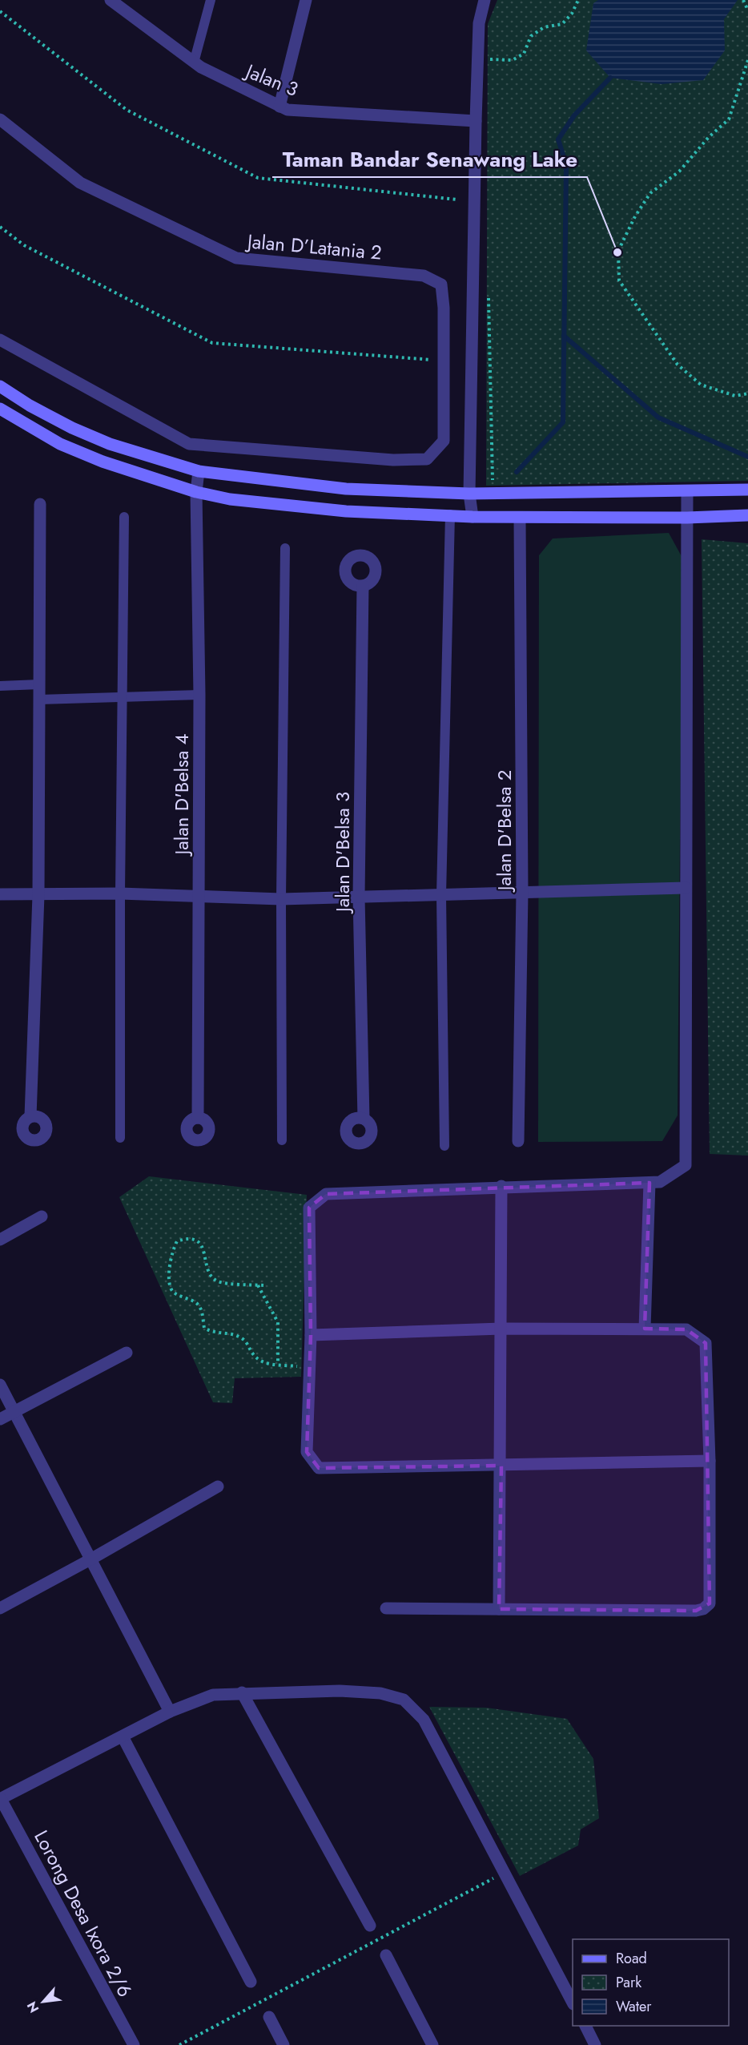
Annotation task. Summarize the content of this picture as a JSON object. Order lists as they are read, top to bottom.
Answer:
{
  "streets": {
    "street": [
      "Jalan 3",
      "Jalan D’Latania 2",
      "Jalan D'Belsa 4",
      "Jalan D'Belsa 2",
      "Jalan D'Belsa 3",
      "Lorong Desa Ixora 2/6"
    ]
  },
  "places": ["Taman Bandar Senawang Lake"],
  "legend": ["Road", "Park", "Water"],
  "north": "bottom left"
}
